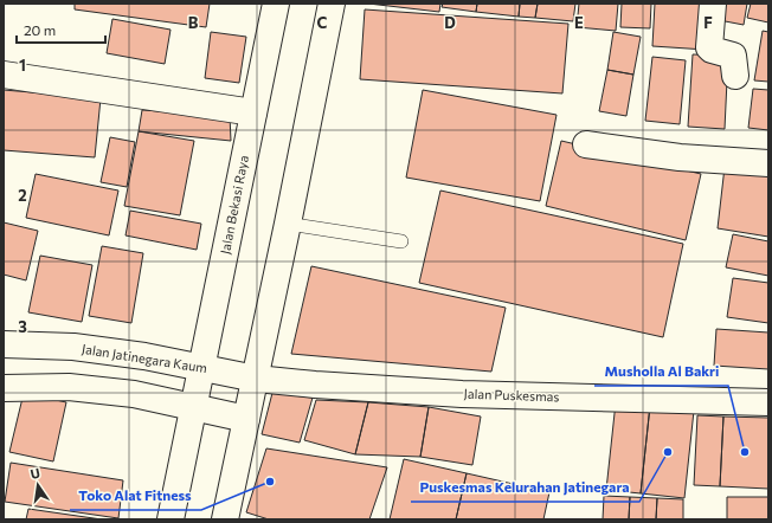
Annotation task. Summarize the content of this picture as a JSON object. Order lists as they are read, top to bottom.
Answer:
{
  "streets": {
    "street": ["Jalan Bekasi Raya", "Jalan Jatinegara Kaum", "Jalan Puskesmas"]
  },
  "crossings": [
    ["Jalan Bekasi Raya", "Jalan Jatinegara Kaum"],
    ["Jalan Jatinegara Kaum", "Jalan Puskesmas"]
  ],
  "places": ["Puskesmas Kelurahan Jatinegara", "Musholla Al Bakri", "Toko Alat Fitness"],
  "scale_bar": "20 m",
  "north": "top",
  "grid": {
    "columns": [
      "B",
      "C",
      "D",
      "E",
      "F"
    ],
    "rows": ["1", "2", "3"]
  }
}
